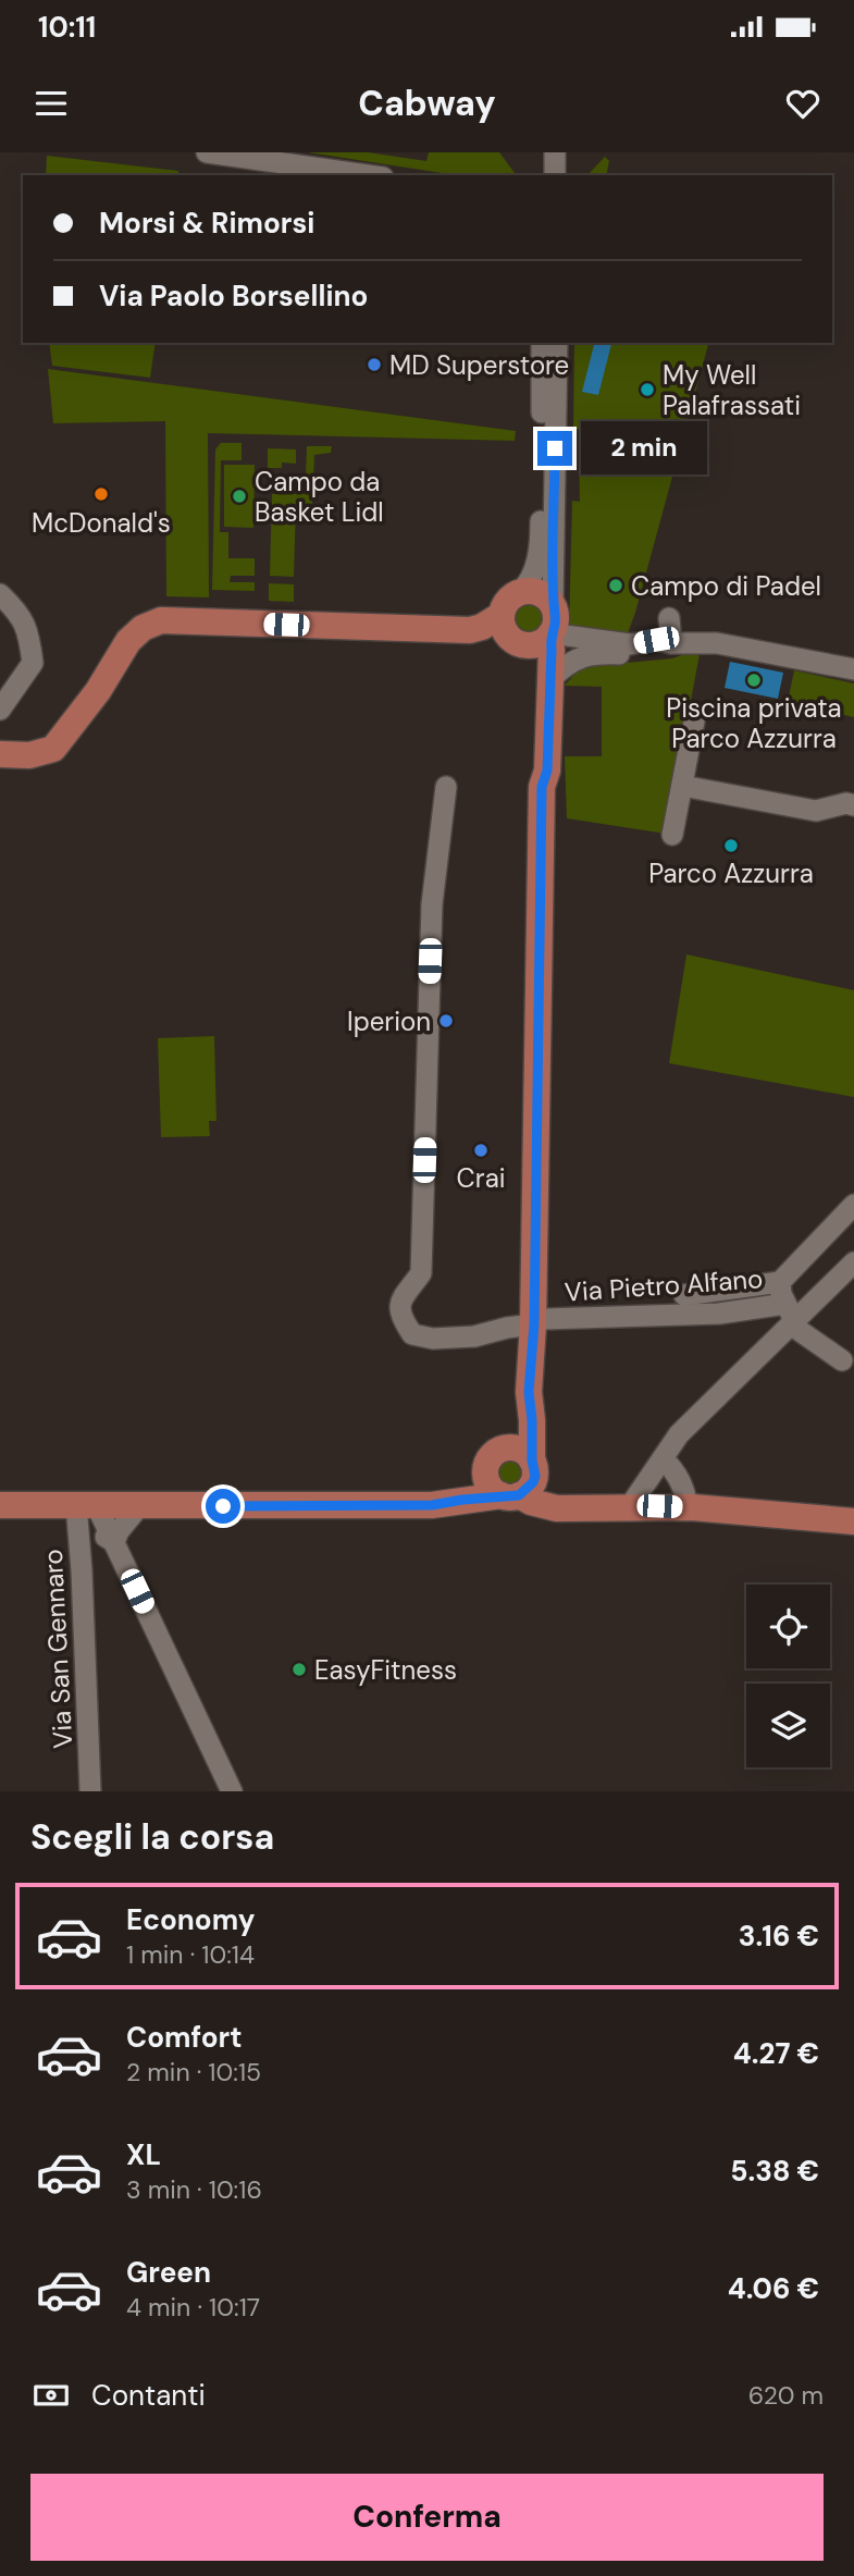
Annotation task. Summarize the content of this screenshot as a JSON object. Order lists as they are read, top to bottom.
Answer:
{
  "streets": {
    "street": ["Via Pietro Alfano", "Via San Gennaro"]
  },
  "places": [
    "MD Superstore",
    "My Well Palafrassati",
    "McDonald's",
    "Campo da Basket Lidl",
    "Campo di Padel",
    "Piscina privata Parco Azzurra",
    "Parco Azzurra",
    "Iperion",
    "Crai",
    "EasyFitness"
  ],
  "page": {
    "status": "10:11",
    "header": "Cabway",
    "banner": ["Morsi & Rimorsi", "Via Paolo Borsellino"],
    "bubble": "2 min",
    "heading": "Scegli la corsa",
    "list": [
      {
        "name": "Economy",
        "note": "1 min · 10:14",
        "value": "3.16 €"
      },
      {
        "name": "Comfort",
        "note": "2 min · 10:15",
        "value": "4.27 €"
      },
      {
        "name": "XL",
        "note": "3 min · 10:16",
        "value": "5.38 €"
      },
      {
        "name": "Green",
        "note": "4 min · 10:17",
        "value": "4.06 €"
      }
    ],
    "pay": ["Contanti", "620 m"],
    "buttons": "Conferma"
  }
}
